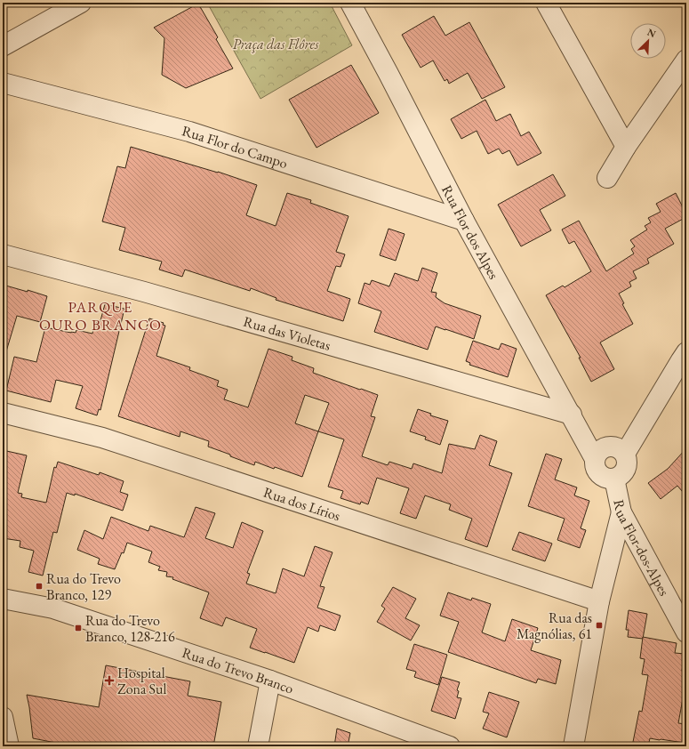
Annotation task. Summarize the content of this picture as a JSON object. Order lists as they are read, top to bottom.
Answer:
{
  "streets": {
    "street": [
      "Rua Flor do Campo",
      "Rua Flor dos Alpes",
      "Rua das Violetas",
      "Rua dos Lírios",
      "Rua Flor-dos-Alpes",
      "Rua do Trevo Branco"
    ]
  },
  "crossings": [
    ["Rua Flor do Campo", "Rua Flor dos Alpes"],
    ["Rua Flor dos Alpes", "Rua das Violetas"],
    ["Rua Flor dos Alpes", "Rua Flor-dos-Alpes"]
  ],
  "districts": ["PARQUE OURO BRANCO"],
  "parks": ["Praça das Flôres"],
  "places": {
    "transit": ["Rua do Trevo Branco, 129", "Rua das Magnólias, 61", "Rua do Trevo Branco, 128-216"],
    "health": ["Hospital Zona Sul"]
  },
  "north": "top right"
}
